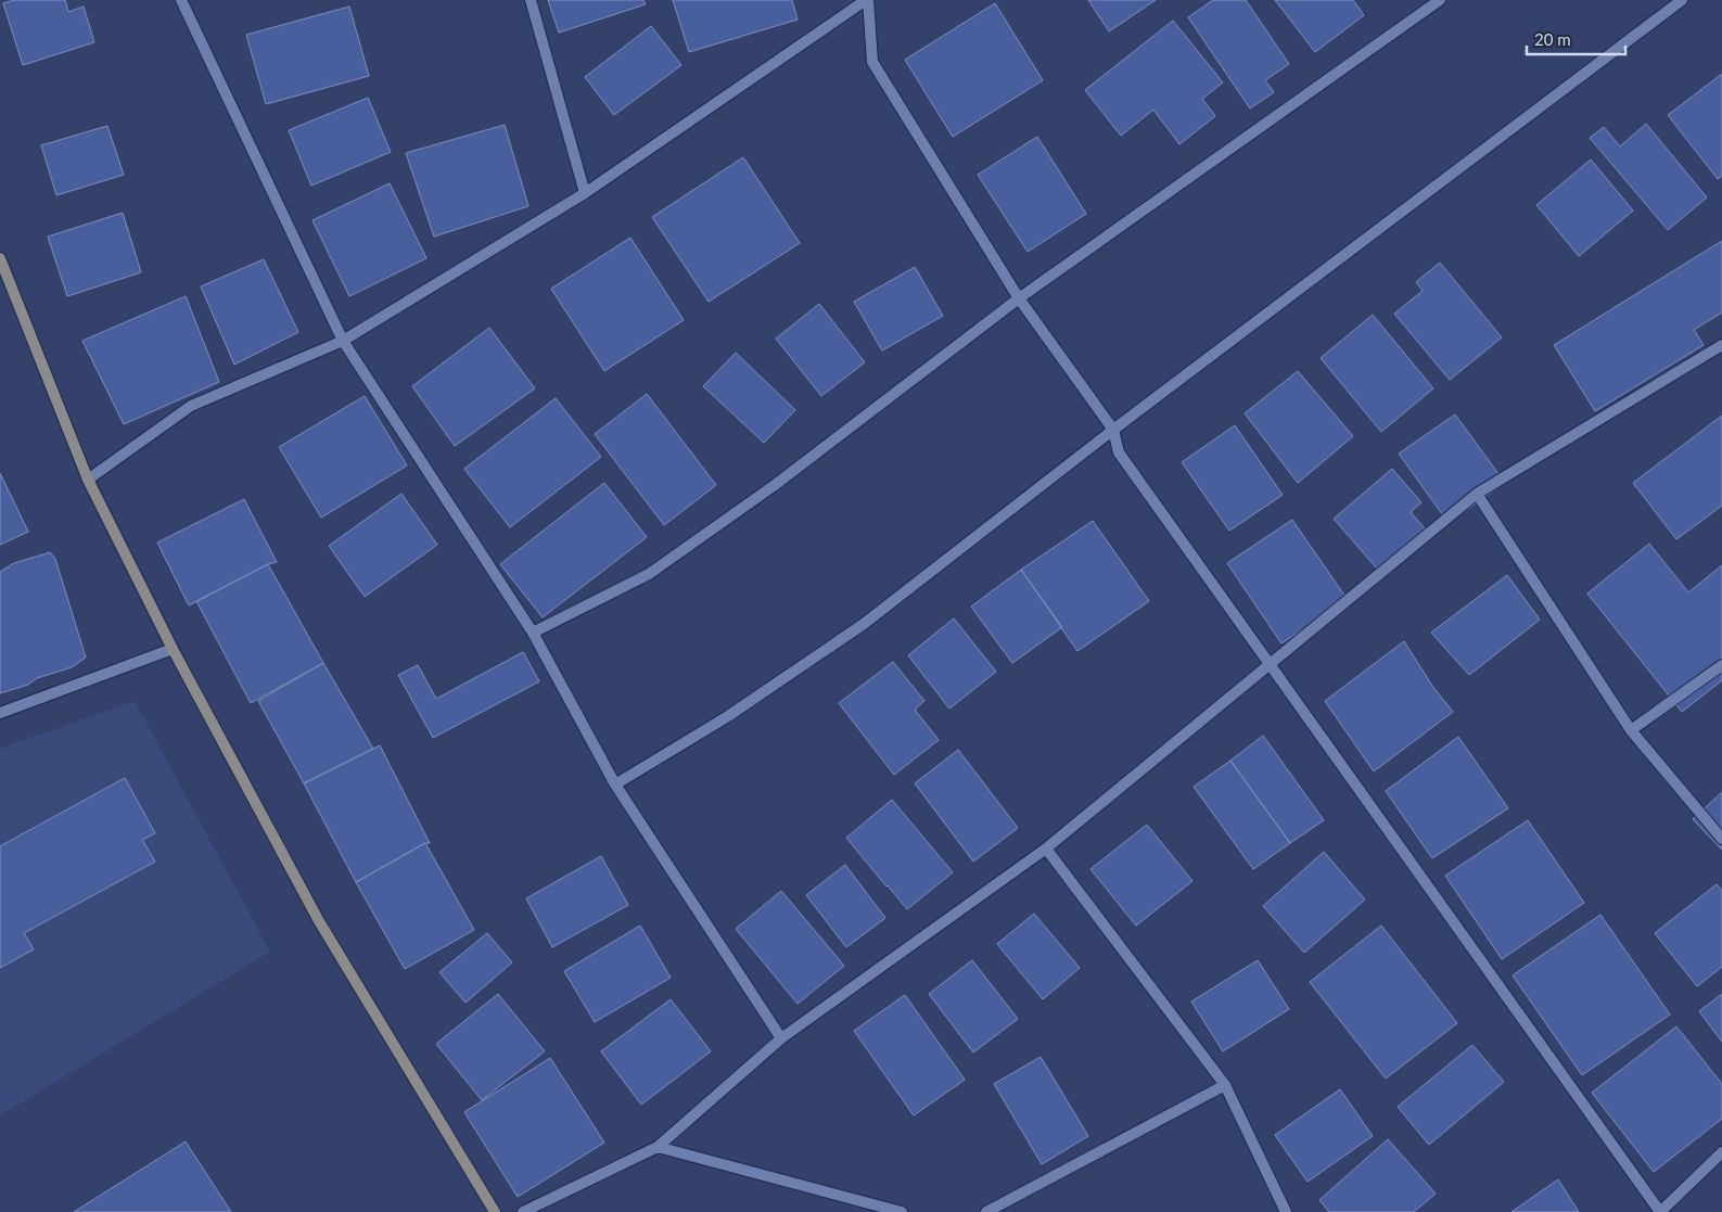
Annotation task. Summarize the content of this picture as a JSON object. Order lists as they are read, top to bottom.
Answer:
{
  "scale_bar": "20 m"
}
